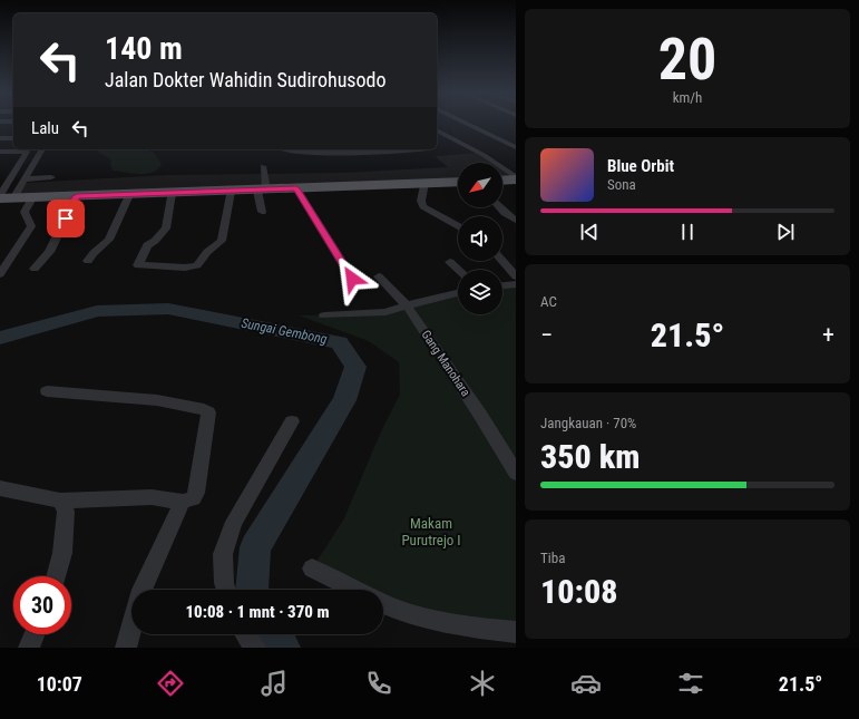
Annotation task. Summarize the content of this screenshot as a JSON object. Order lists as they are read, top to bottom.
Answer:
{
  "streets": {
    "street": ["Gang Manohara"]
  },
  "water": ["Sungai Gembong"],
  "parks": ["Makam Purutrejo I"],
  "north": "bottom left",
  "page": {
    "tile": [
      ["20", "km/h"],
      "AC",
      ["Jangkauan · 70%", "350 km"],
      ["Tiba", "10:08"]
    ],
    "turn": ["140 m", "Jalan Dokter Wahidin Sudirohusodo"],
    "then": "Lalu",
    "song": ["Blue Orbit", "Sona"],
    "heat": ["−", "21.5°", "+"],
    "limit": "30",
    "trip": "10:08 · 1 mnt · 370 m",
    "tabs": ["10:07", "21.5°"]
  }
}
